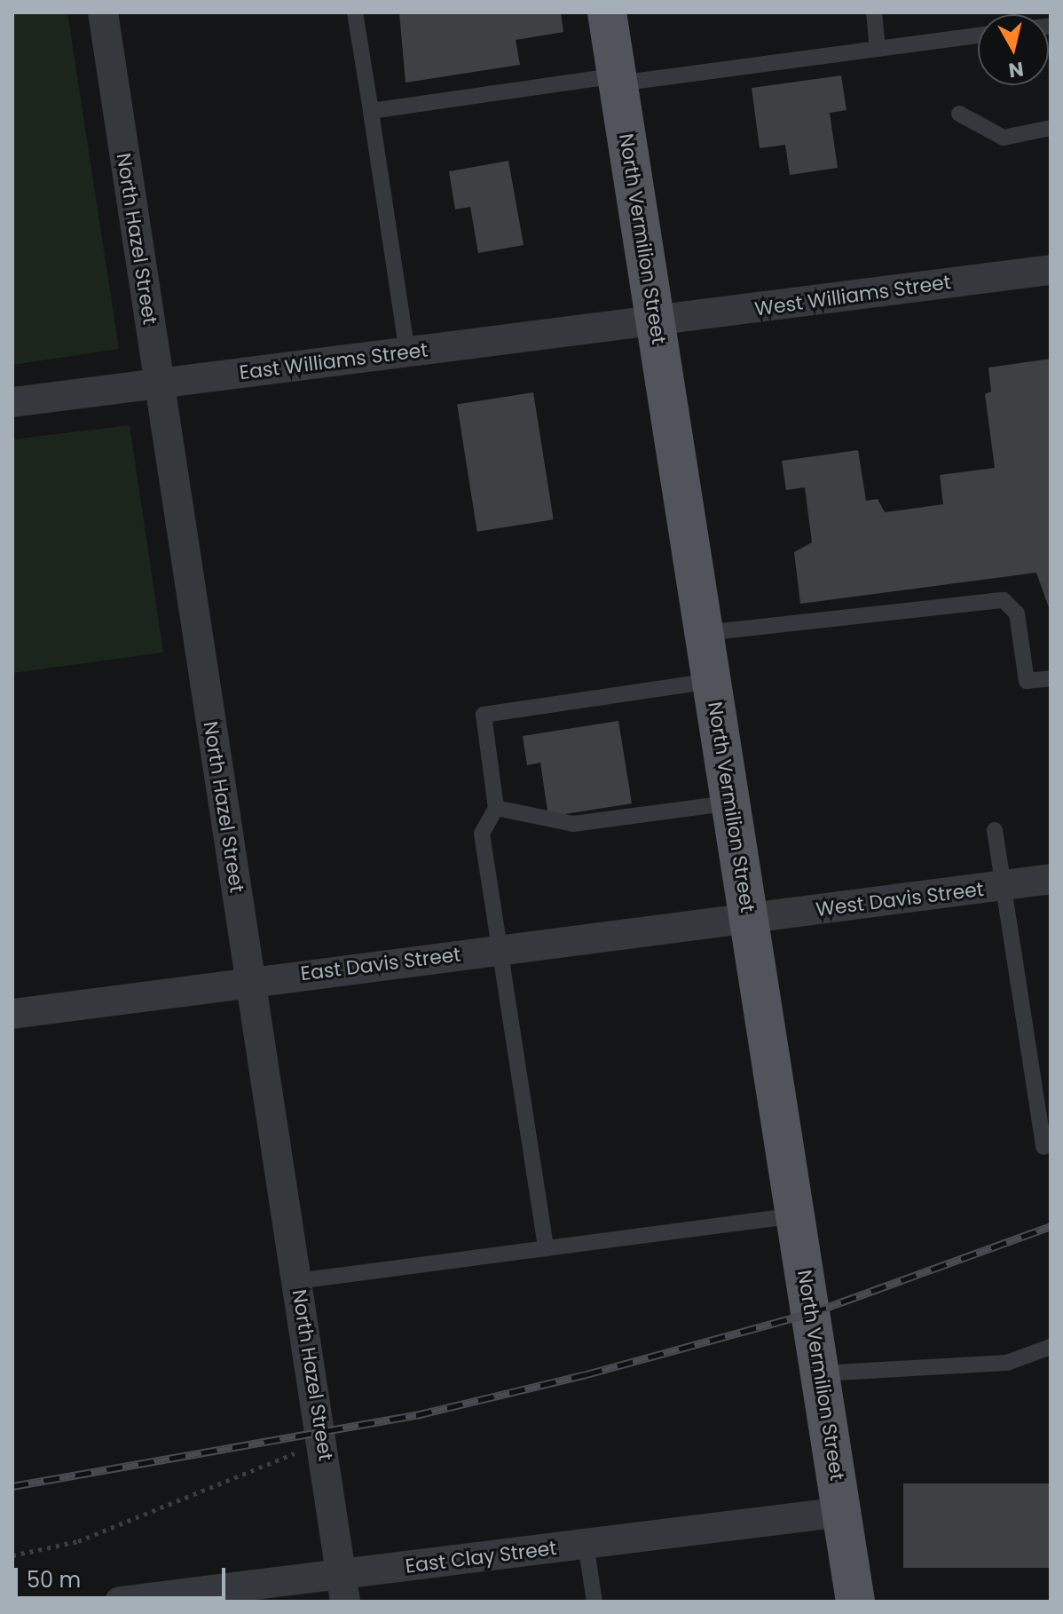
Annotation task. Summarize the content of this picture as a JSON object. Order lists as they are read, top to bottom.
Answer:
{
  "streets": {
    "main road": ["North Vermilion Street"],
    "street": [
      "North Hazel Street",
      "West Williams Street",
      "East Williams Street",
      "West Davis Street",
      "East Davis Street",
      "East Clay Street"
    ]
  },
  "crossings": [
    ["North Hazel Street", "East Williams Street"],
    ["North Hazel Street", "East Davis Street"],
    ["North Hazel Street", "East Clay Street"],
    ["North Vermilion Street", "West Williams Street"],
    ["North Vermilion Street", "East Williams Street"],
    ["North Vermilion Street", "West Davis Street"],
    ["North Vermilion Street", "East Davis Street"],
    ["North Vermilion Street", "East Clay Street"],
    ["West Williams Street", "East Williams Street"],
    ["West Davis Street", "East Davis Street"]
  ],
  "scale_bar": "50 m",
  "north": "bottom"
}
